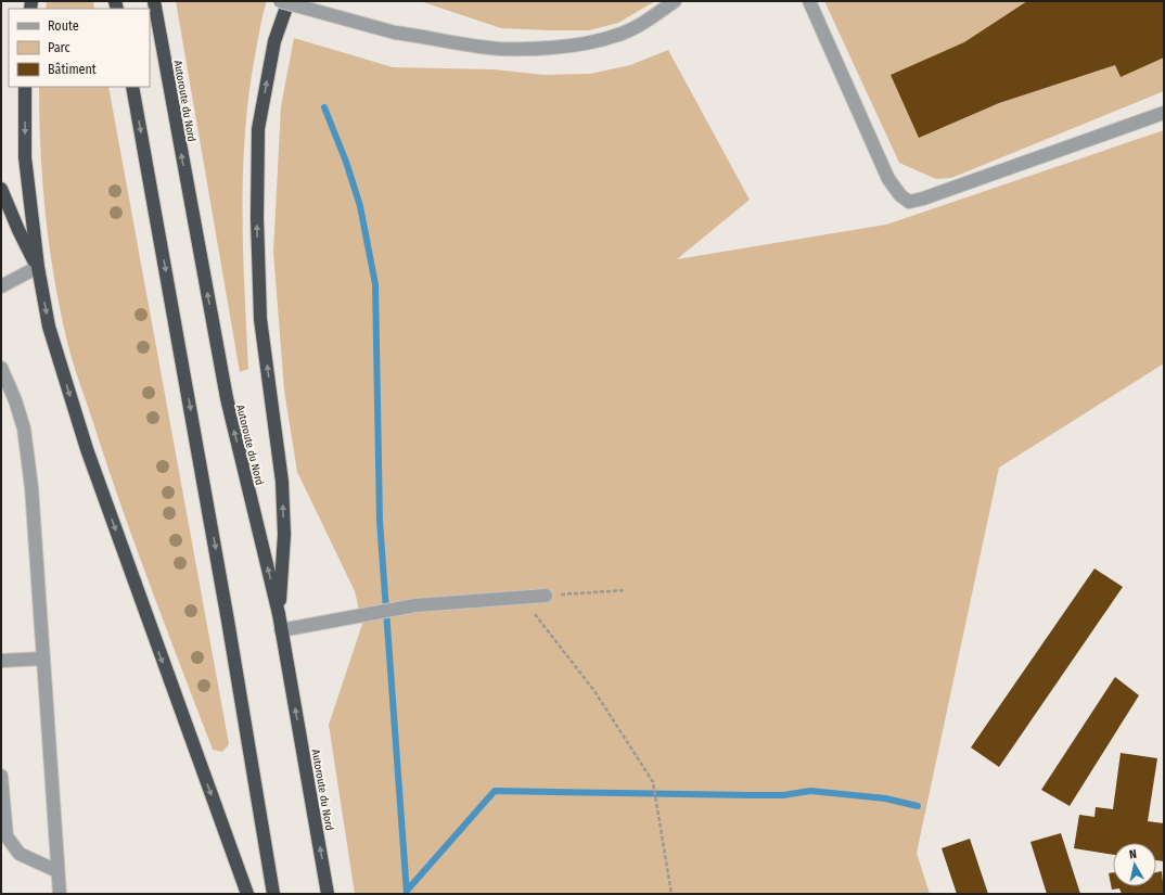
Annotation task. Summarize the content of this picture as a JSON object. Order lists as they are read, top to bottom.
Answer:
{
  "streets": {
    "highway": ["Autoroute du Nord"]
  },
  "legend": ["Route", "Parc", "Bâtiment"],
  "north": "top"
}
